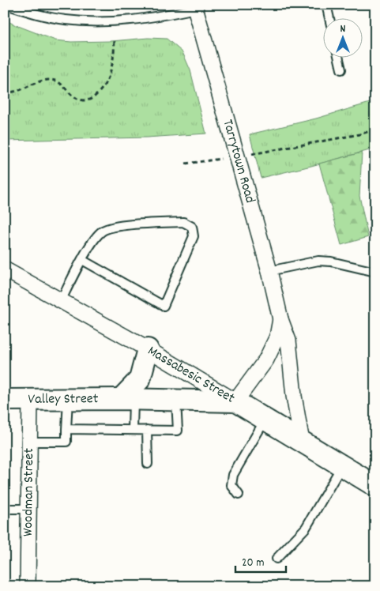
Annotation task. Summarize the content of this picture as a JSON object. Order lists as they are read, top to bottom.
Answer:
{
  "streets": {
    "main road": ["Massabesic Street", "Valley Street"],
    "street": ["Tarrytown Road", "Woodman Street"]
  },
  "crossings": [
    ["Tarrytown Road", "Massabesic Street"],
    ["Tarrytown Road", "Valley Street"],
    ["Massabesic Street", "Valley Street"],
    ["Valley Street", "Woodman Street"]
  ],
  "scale_bar": "20 m",
  "north": "top"
}
